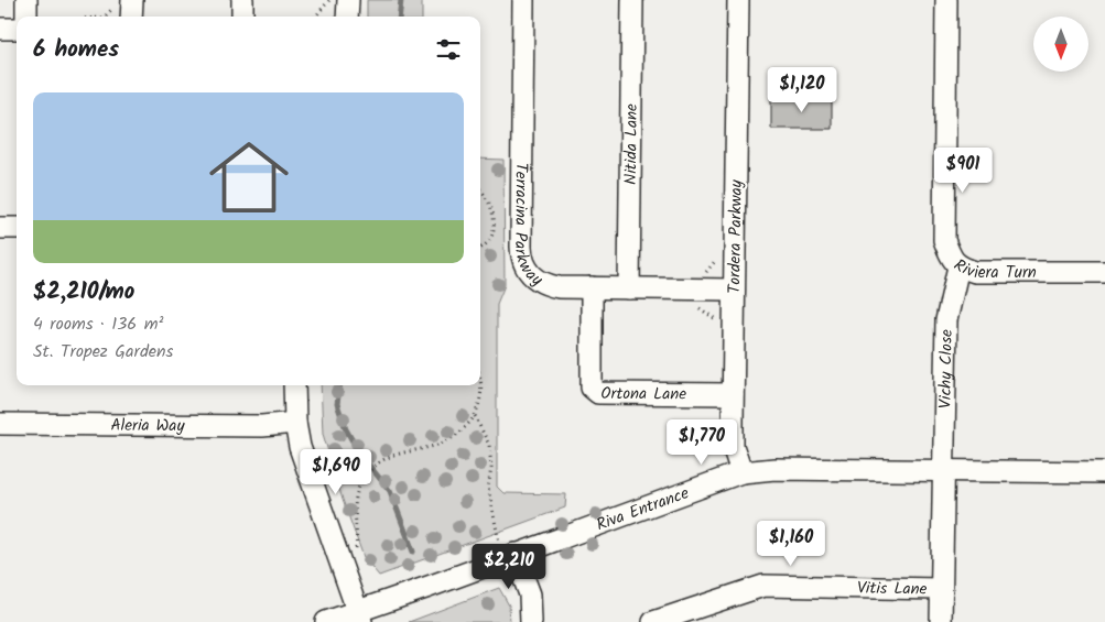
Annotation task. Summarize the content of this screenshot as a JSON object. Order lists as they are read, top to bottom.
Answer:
{
  "streets": {
    "street": [
      "Nitida Lane",
      "Terracina Parkway",
      "Tordera Parkway",
      "Riviera Turn",
      "Vichy Close",
      "Ortona Lane",
      "Aleria Way",
      "Riva Entrance",
      "Vitis Lane"
    ]
  },
  "crossings": [
    ["Nitida Lane", "Terracina Parkway"],
    ["Terracina Parkway", "Tordera Parkway"],
    ["Terracina Parkway", "Ortona Lane"],
    ["Tordera Parkway", "Ortona Lane"],
    ["Tordera Parkway", "Riva Entrance"],
    ["Riviera Turn", "Vichy Close"],
    ["Vichy Close", "Riva Entrance"],
    ["Vichy Close", "Vitis Lane"]
  ],
  "north": "bottom",
  "page": {
    "heading": "6 homes",
    "price": [
      "$1,120",
      "$901",
      "$1,770",
      "$1,690",
      "$1,160",
      "$2,210"
    ],
    "list": [
      {
        "name": "$2,210/mo",
        "note": "4 rooms · 136 m² · St. Tropez Gardens"
      }
    ]
  }
}
